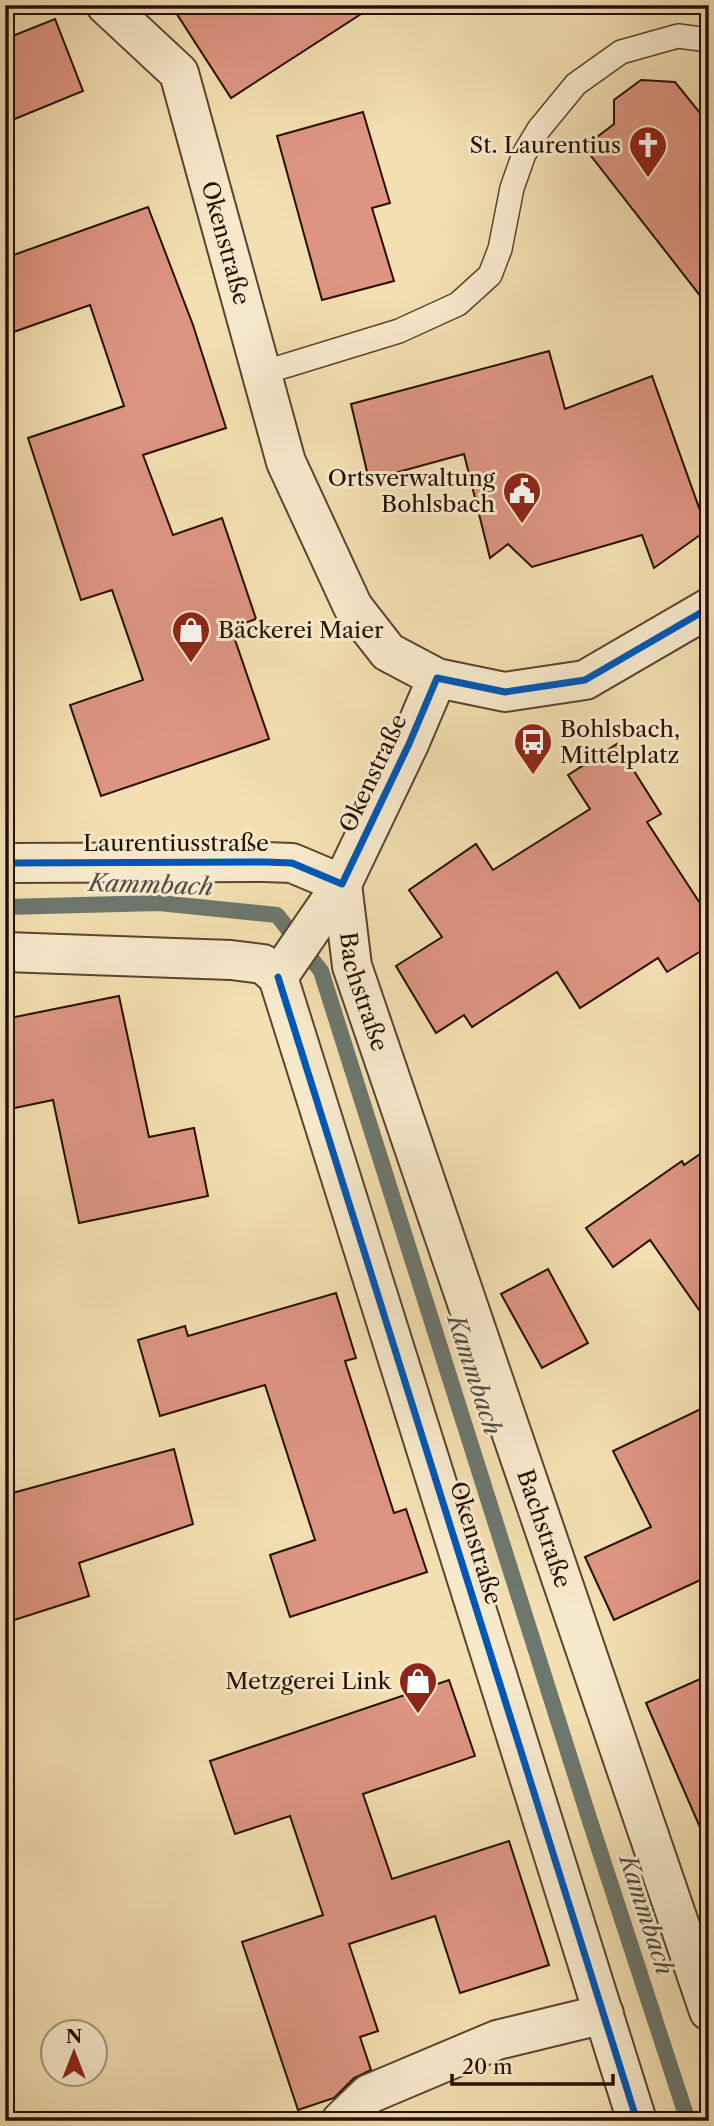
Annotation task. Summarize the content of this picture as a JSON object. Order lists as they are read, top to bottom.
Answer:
{
  "streets": {
    "street": ["Okenstraße", "Laurentiusstraße", "Bachstraße"]
  },
  "crossings": [
    ["Okenstraße", "Laurentiusstraße"],
    ["Okenstraße", "Bachstraße"],
    ["Laurentiusstraße", "Bachstraße"]
  ],
  "water": ["Kammbach"],
  "places": {
    "church": ["St. Laurentius"],
    "public building": ["Ortsverwaltung Bohlsbach"],
    "shop": ["Bäckerei Maier", "Metzgerei Link"],
    "bus stop": ["Bohlsbach, Mittelplatz"]
  },
  "scale_bar": "20 m",
  "north": "top"
}
